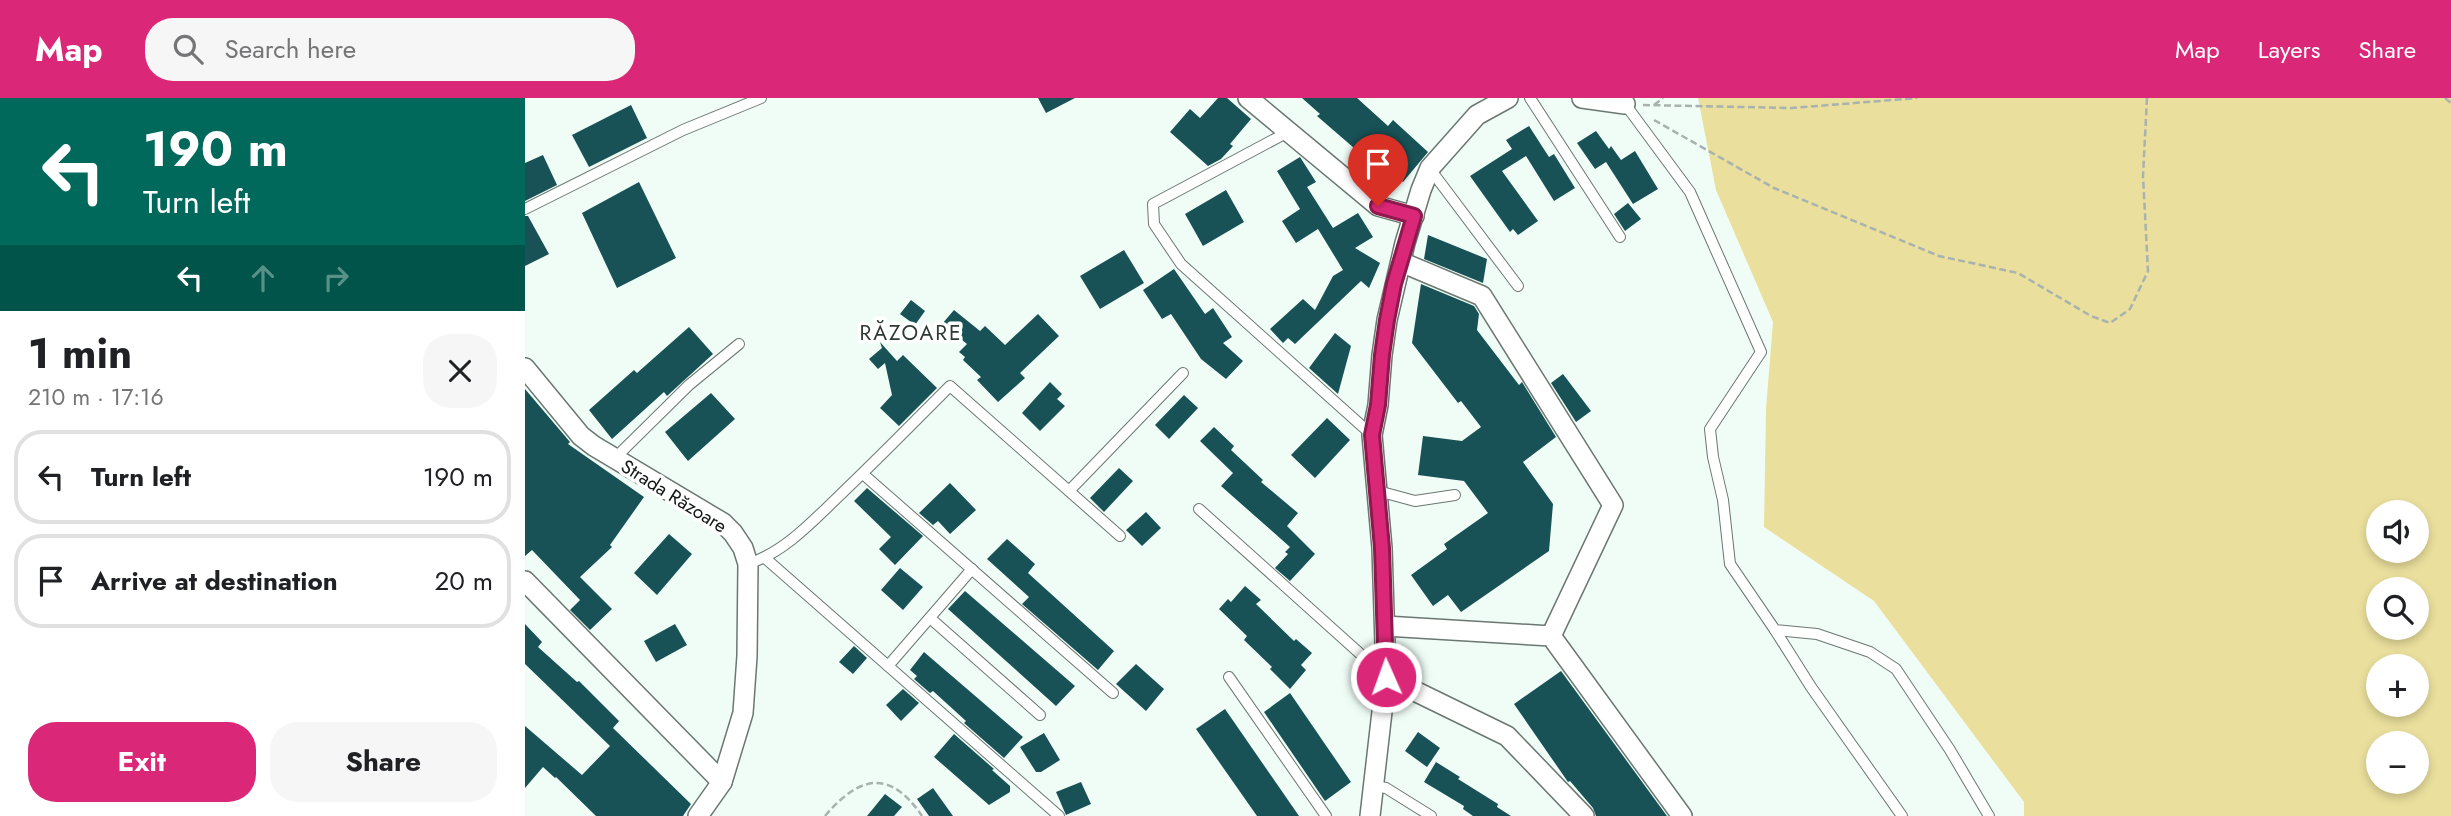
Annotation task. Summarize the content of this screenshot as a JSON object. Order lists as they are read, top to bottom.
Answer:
{
  "streets": {
    "street": ["Strada Răzoare"]
  },
  "districts": ["RĂZOARE"],
  "page": {
    "header": "Map",
    "search": "Search here",
    "nav": ["Map", "Layers", "Share"],
    "turn": ["190 m", "Turn left"],
    "heading": ["1 min", "210 m · 17:16"],
    "list": [
      {
        "name": "Turn left",
        "value": "190 m"
      },
      {
        "name": "Arrive at destination",
        "value": "20 m"
      }
    ],
    "map_buttons": ["+", "−"],
    "buttons": ["Exit", "Share"]
  }
}
